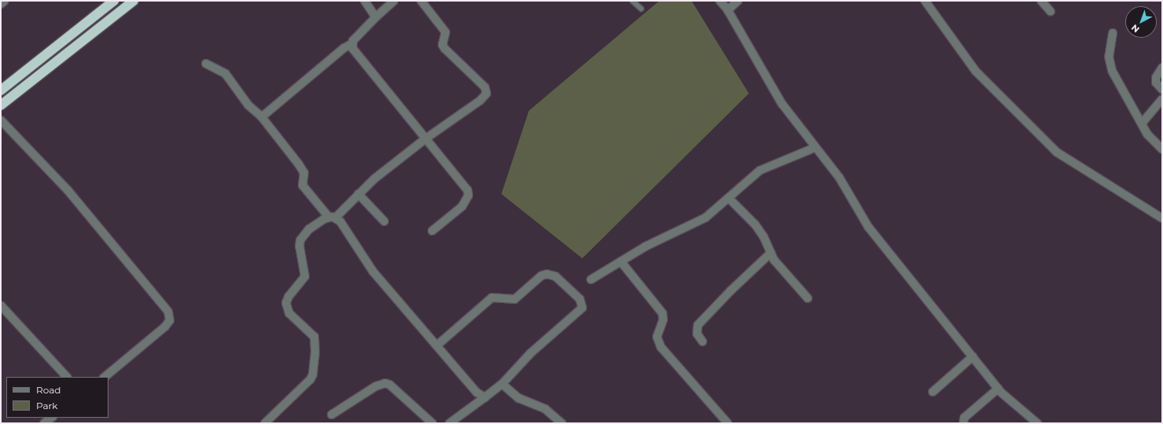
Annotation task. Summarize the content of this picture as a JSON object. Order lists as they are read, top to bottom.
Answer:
{
  "legend": ["Road", "Park"],
  "north": "bottom left"
}
